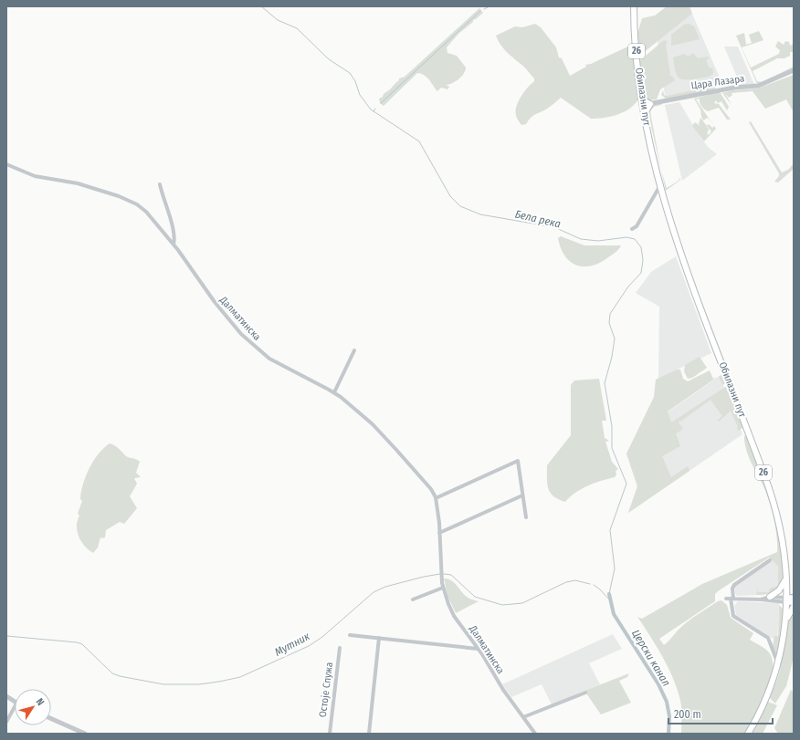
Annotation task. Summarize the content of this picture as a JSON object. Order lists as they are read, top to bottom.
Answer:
{
  "streets": {
    "main road": ["26", "Обилазни пут"],
    "street": ["Цара Лазара", "Далматинска", "Остоје Спужа"]
  },
  "crossings": [
    ["Цара Лазара", "Обилазни пут"]
  ],
  "water": ["Бела река", "Мутник", "Церски канал"],
  "scale_bar": "200 m",
  "north": "top right"
}
